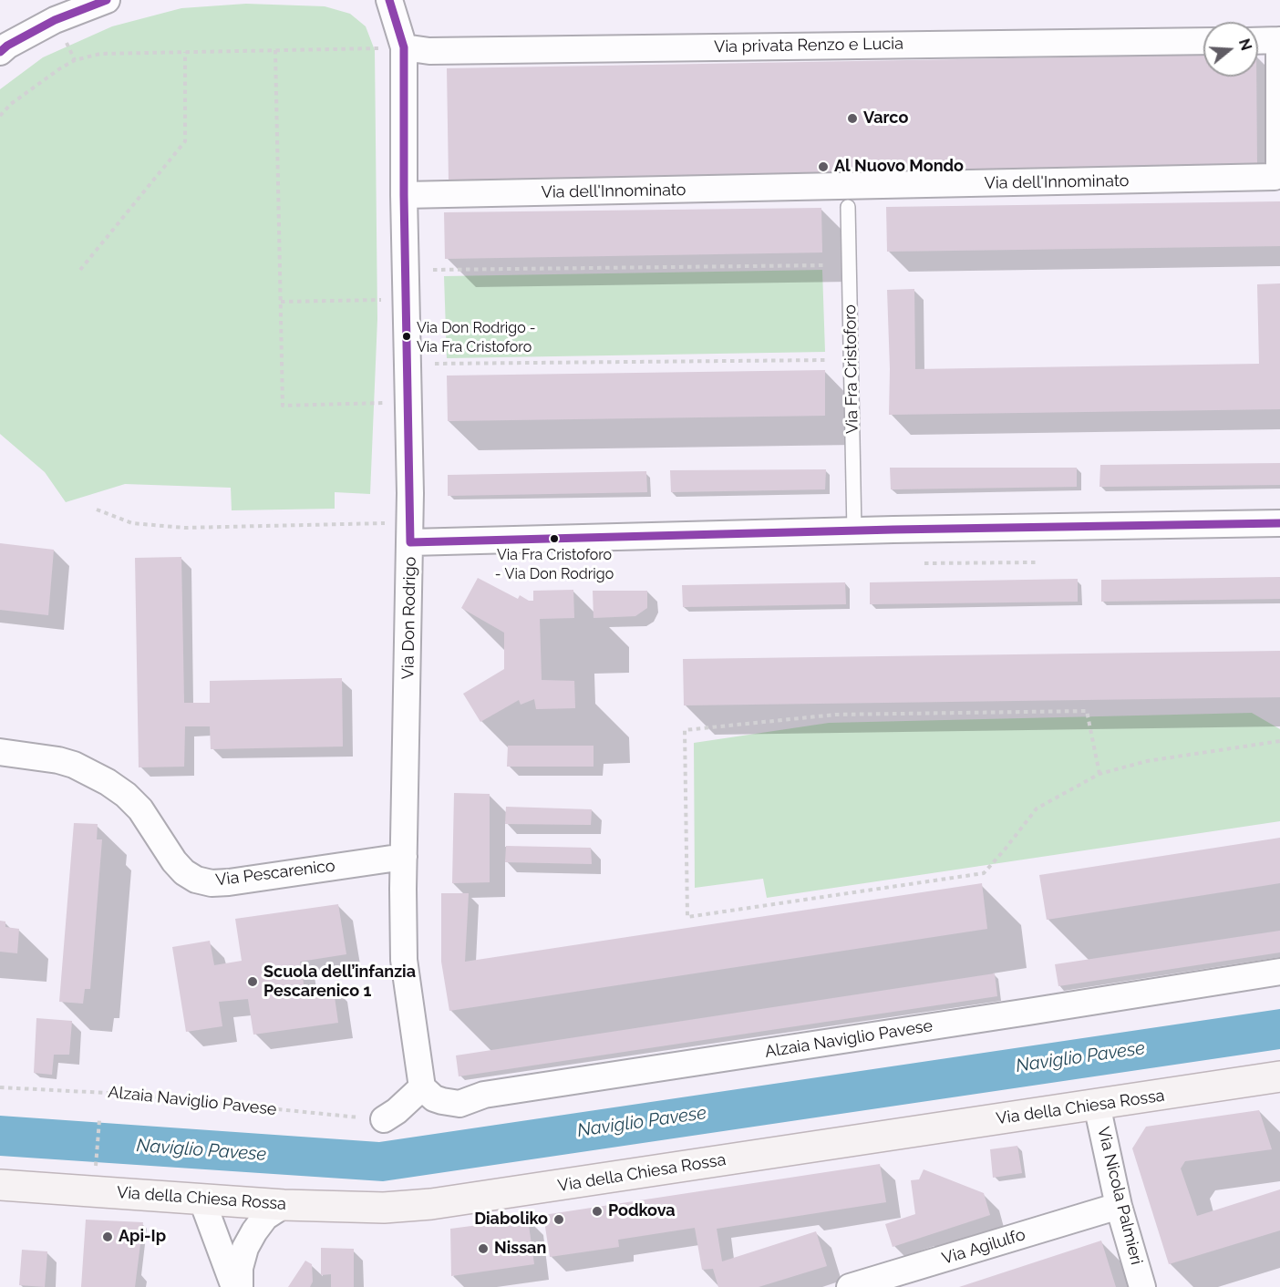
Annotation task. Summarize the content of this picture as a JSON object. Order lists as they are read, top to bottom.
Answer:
{
  "streets": {
    "main road": ["Via della Chiesa Rossa"],
    "street": [
      "Via privata Renzo e Lucia",
      "Via dell'Innominato",
      "Via Don Rodrigo",
      "Via Pescarenico",
      "Alzaia Naviglio Pavese",
      "Via Nicola Palmieri",
      "Via Agilulfo"
    ],
    "lane": ["Via Fra Cristoforo"]
  },
  "crossings": [
    ["Via privata Renzo e Lucia", "Via Don Rodrigo"],
    ["Via dell'Innominato", "Via Don Rodrigo"],
    ["Via Don Rodrigo", "Via Pescarenico"],
    ["Via Don Rodrigo", "Alzaia Naviglio Pavese"],
    ["Via della Chiesa Rossa", "Via Nicola Palmieri"],
    ["Via Nicola Palmieri", "Via Agilulfo"]
  ],
  "water": ["Naviglio Pavese"],
  "places": [
    "Varco",
    "Al Nuovo Mondo",
    "Via Don Rodrigo - Via Fra Cristoforo",
    "Via Fra Cristoforo - Via Don Rodrigo",
    "Scuola dell’infanzia Pescarenico 1",
    "Podkova",
    "Diaboliko",
    "Api-Ip",
    "Nissan"
  ],
  "north": "right"
}
